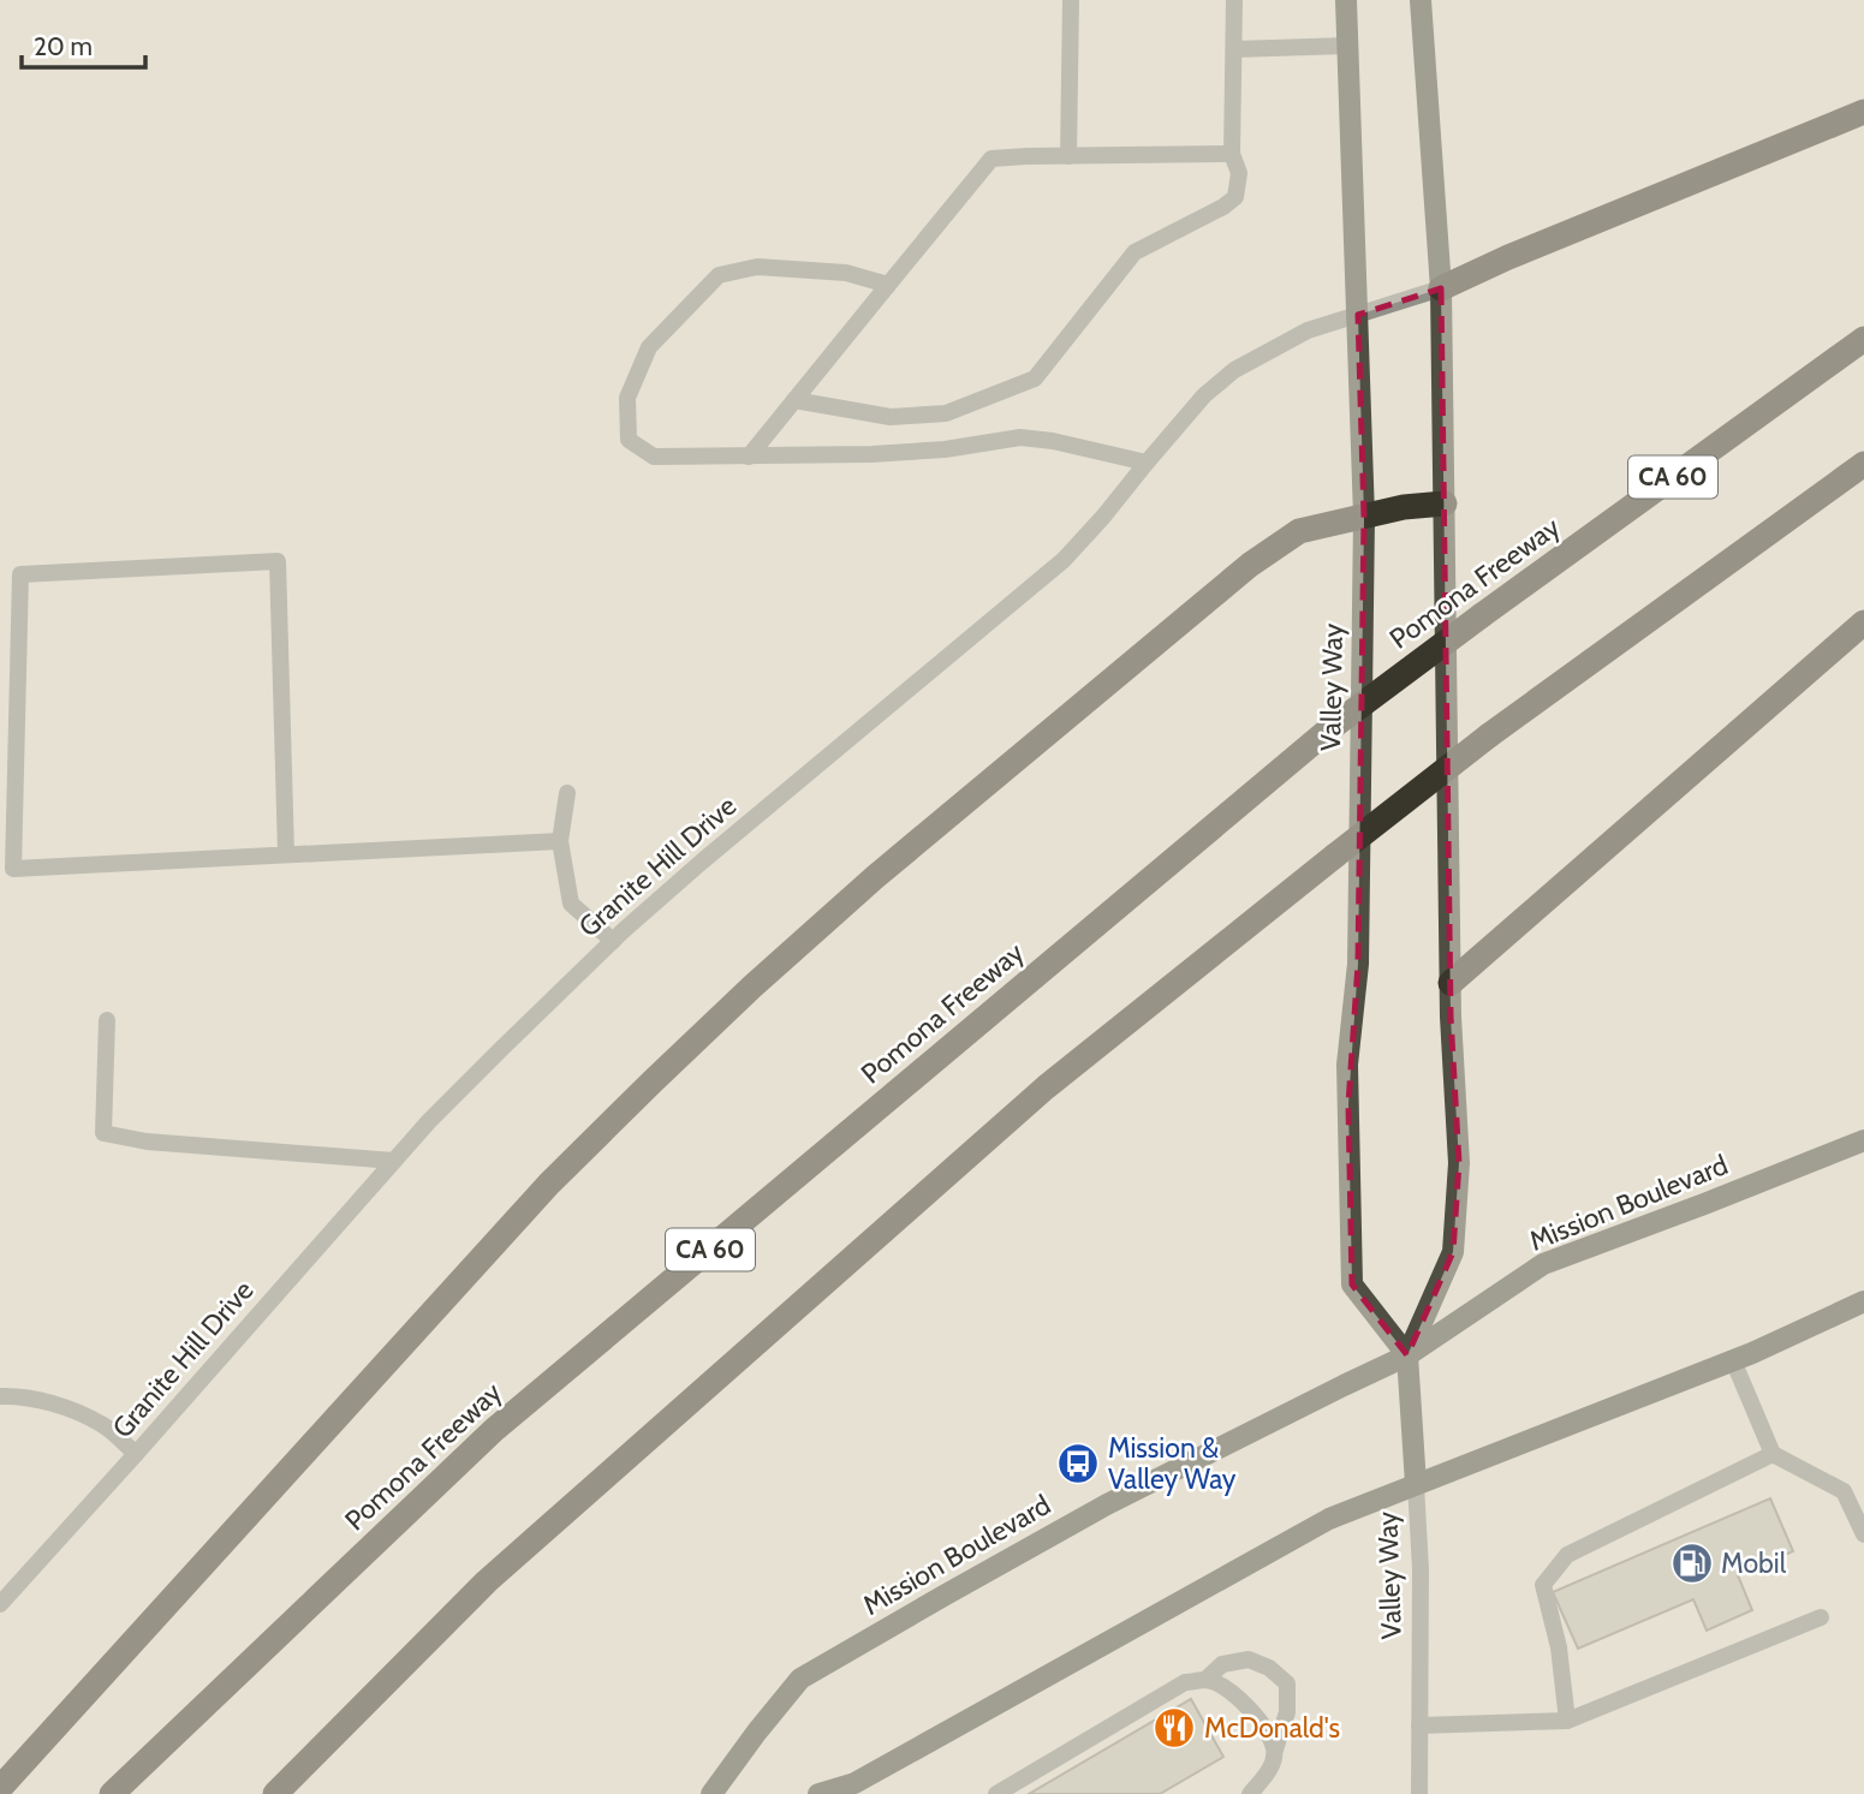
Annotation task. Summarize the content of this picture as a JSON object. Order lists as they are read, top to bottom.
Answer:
{
  "streets": {
    "highway": ["CA 60", "Pomona Freeway"],
    "main road": ["Valley Way", "Mission Boulevard"],
    "street": ["Granite Hill Drive"]
  },
  "crossings": [
    ["Valley Way", "Granite Hill Drive"],
    ["Valley Way", "Mission Boulevard"]
  ],
  "places": {
    "bus stop": ["Mission & Valley Way"],
    "fuel station": ["Mobil"],
    "restaurant": ["McDonald's"]
  },
  "scale_bar": "20 m"
}
